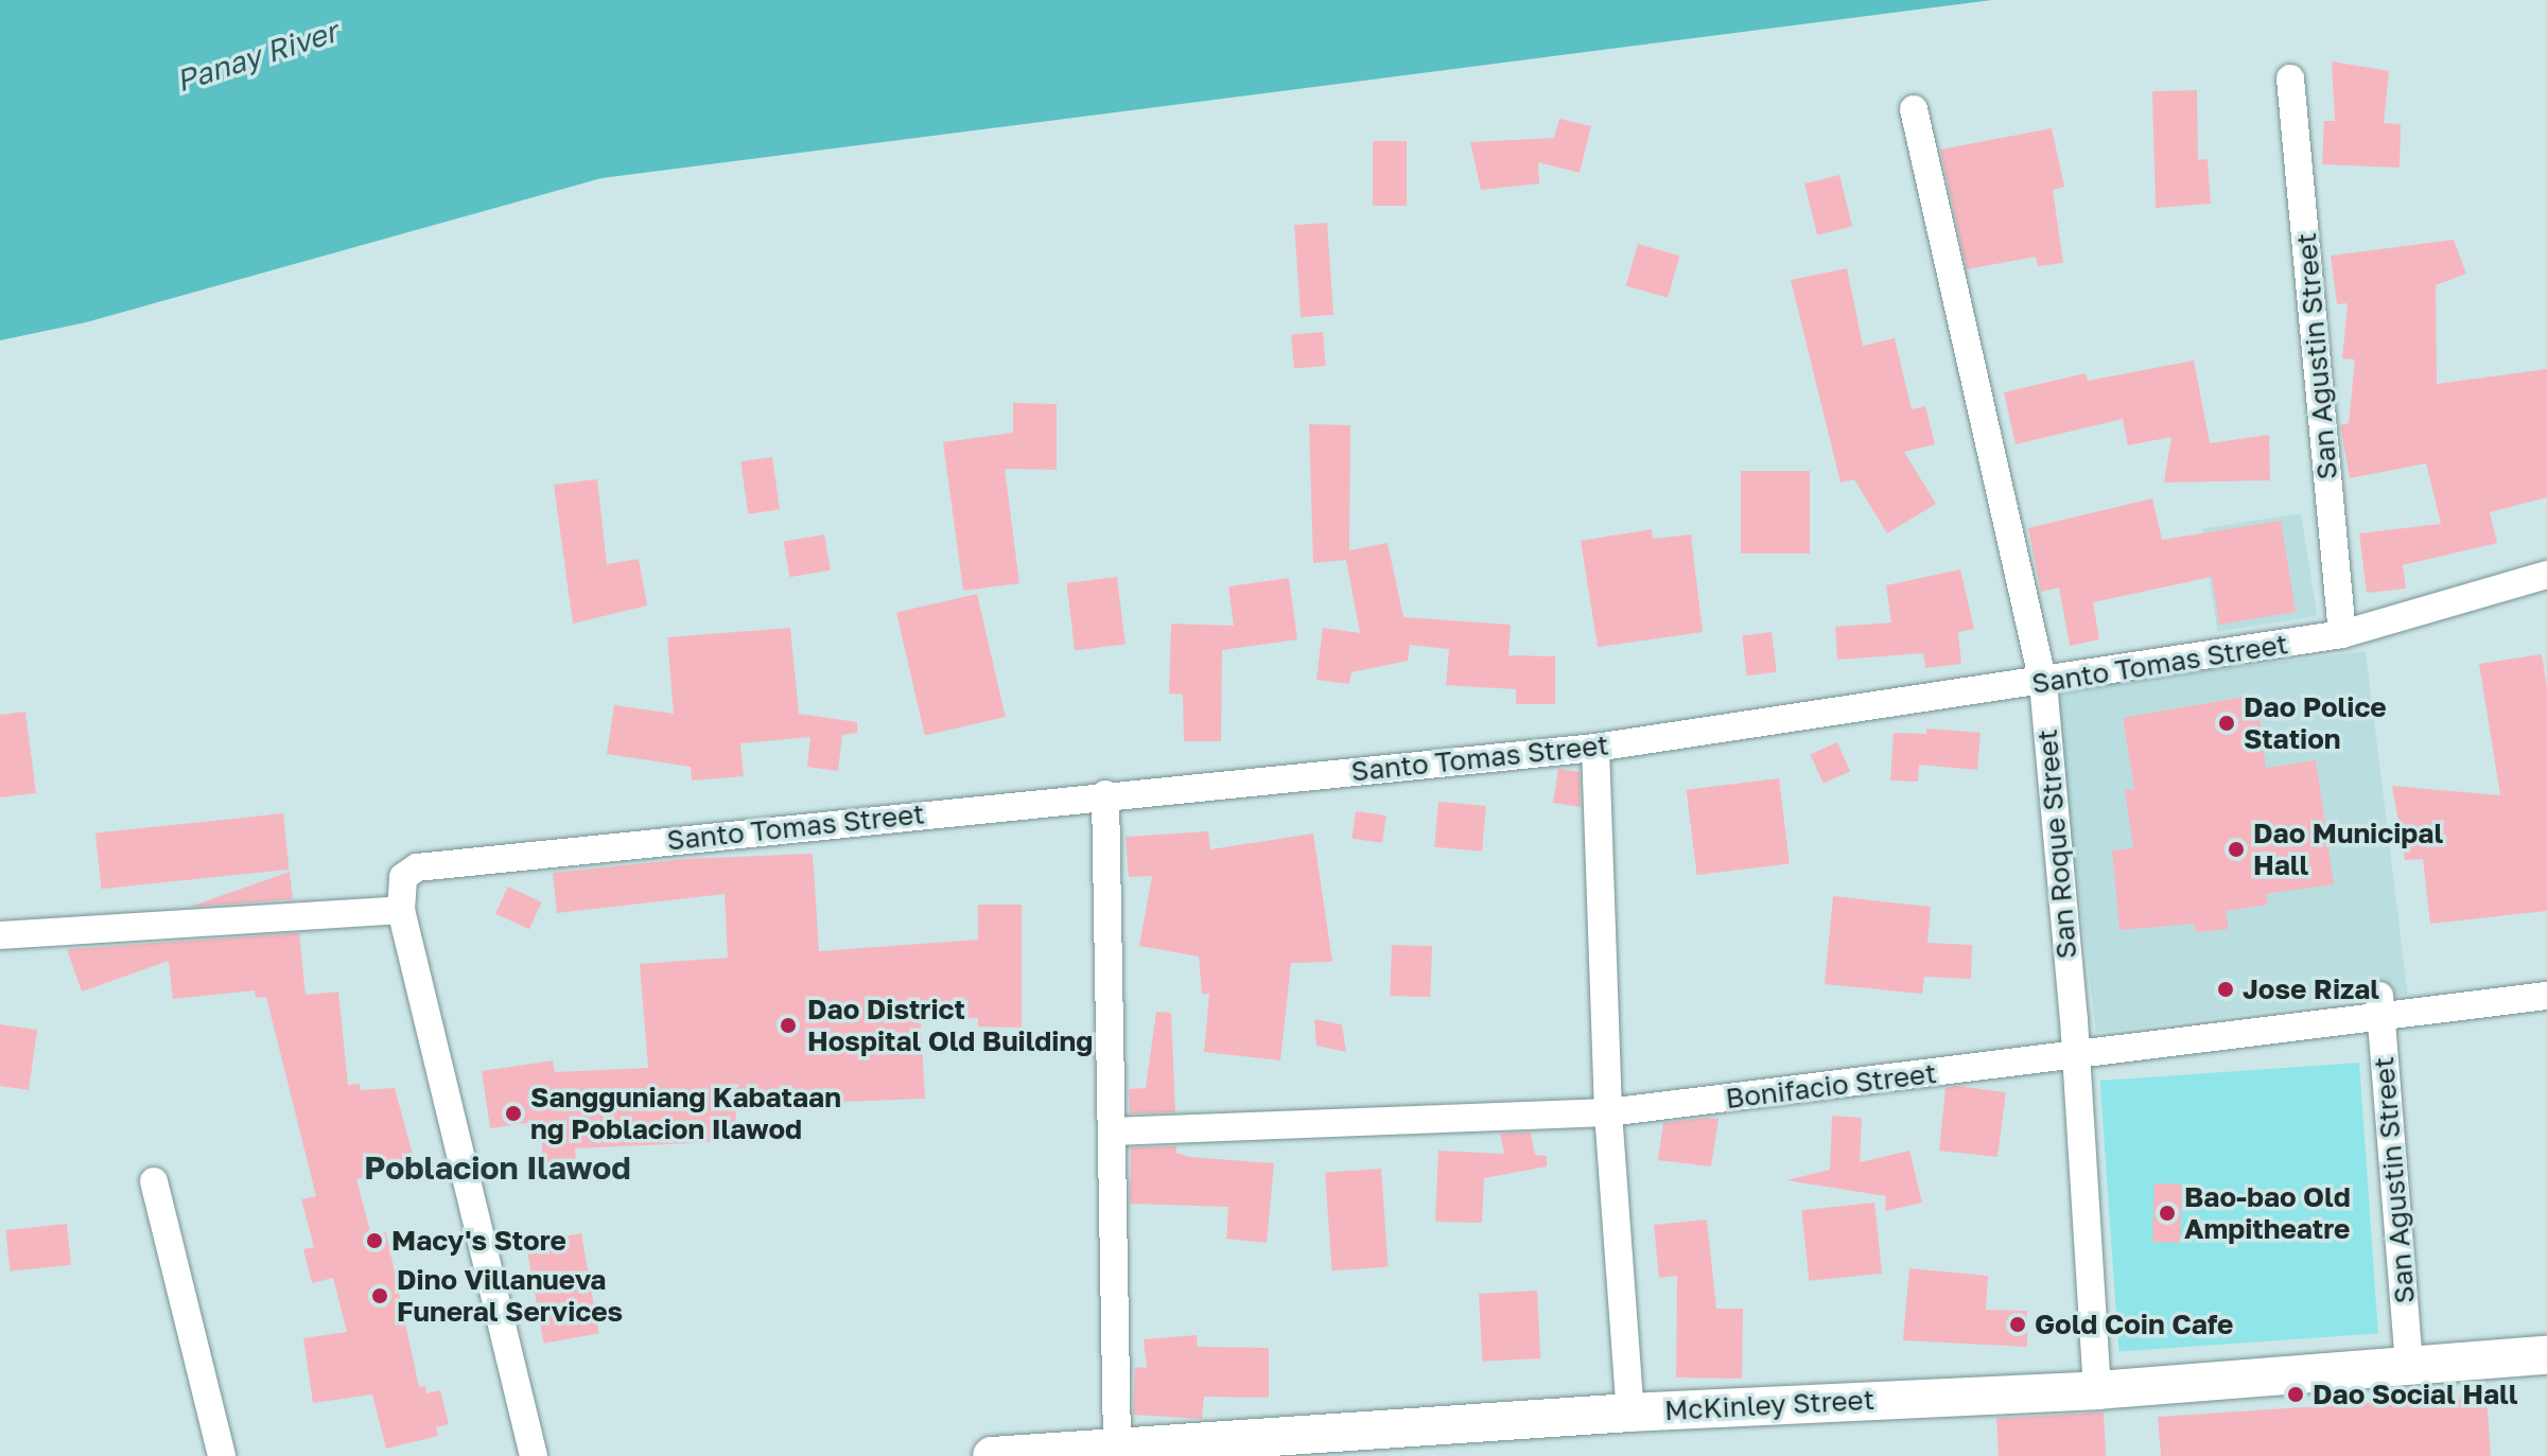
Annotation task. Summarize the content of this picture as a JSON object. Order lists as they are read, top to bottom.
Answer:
{
  "streets": {
    "street": [
      "San Agustin Street",
      "Santo Tomas Street",
      "San Roque Street",
      "Bonifacio Street",
      "McKinley Street"
    ]
  },
  "crossings": [
    ["San Agustin Street", "Santo Tomas Street"],
    ["San Agustin Street", "Bonifacio Street"],
    ["San Agustin Street", "McKinley Street"],
    ["Santo Tomas Street", "San Roque Street"],
    ["San Roque Street", "Bonifacio Street"],
    ["San Roque Street", "McKinley Street"]
  ],
  "districts": ["Poblacion Ilawod"],
  "water": ["Panay River"],
  "places": [
    "Dao Police Station",
    "Dao Municipal Hall",
    "Jose Rizal",
    "Dao District Hospital Old Building",
    "Sangguniang Kabataan ng Poblacion Ilawod",
    "Bao-bao Old Ampitheatre",
    "Macy's Store",
    "Dino Villanueva Funeral Services",
    "Gold Coin Cafe",
    "Dao Social Hall"
  ]
}
